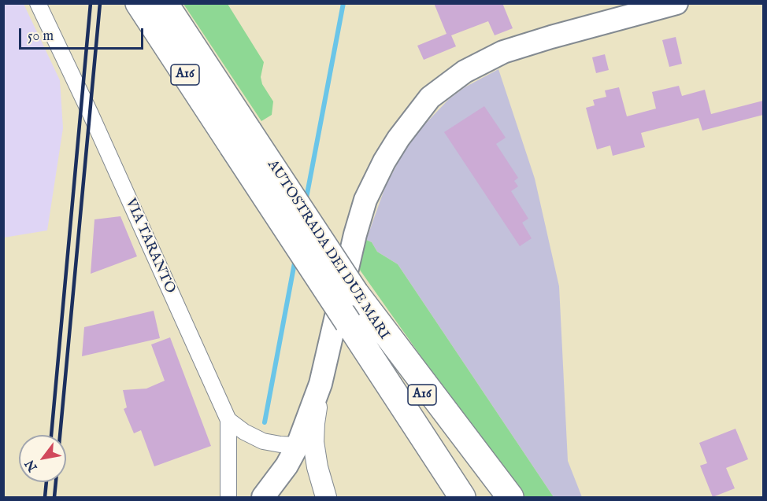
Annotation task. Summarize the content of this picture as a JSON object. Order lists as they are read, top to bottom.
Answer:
{
  "streets": {
    "highway": ["A16", "AUTOSTRADA DEI DUE MARI"],
    "street": ["VIA TARANTO"]
  },
  "scale_bar": "50 m",
  "north": "bottom left"
}
